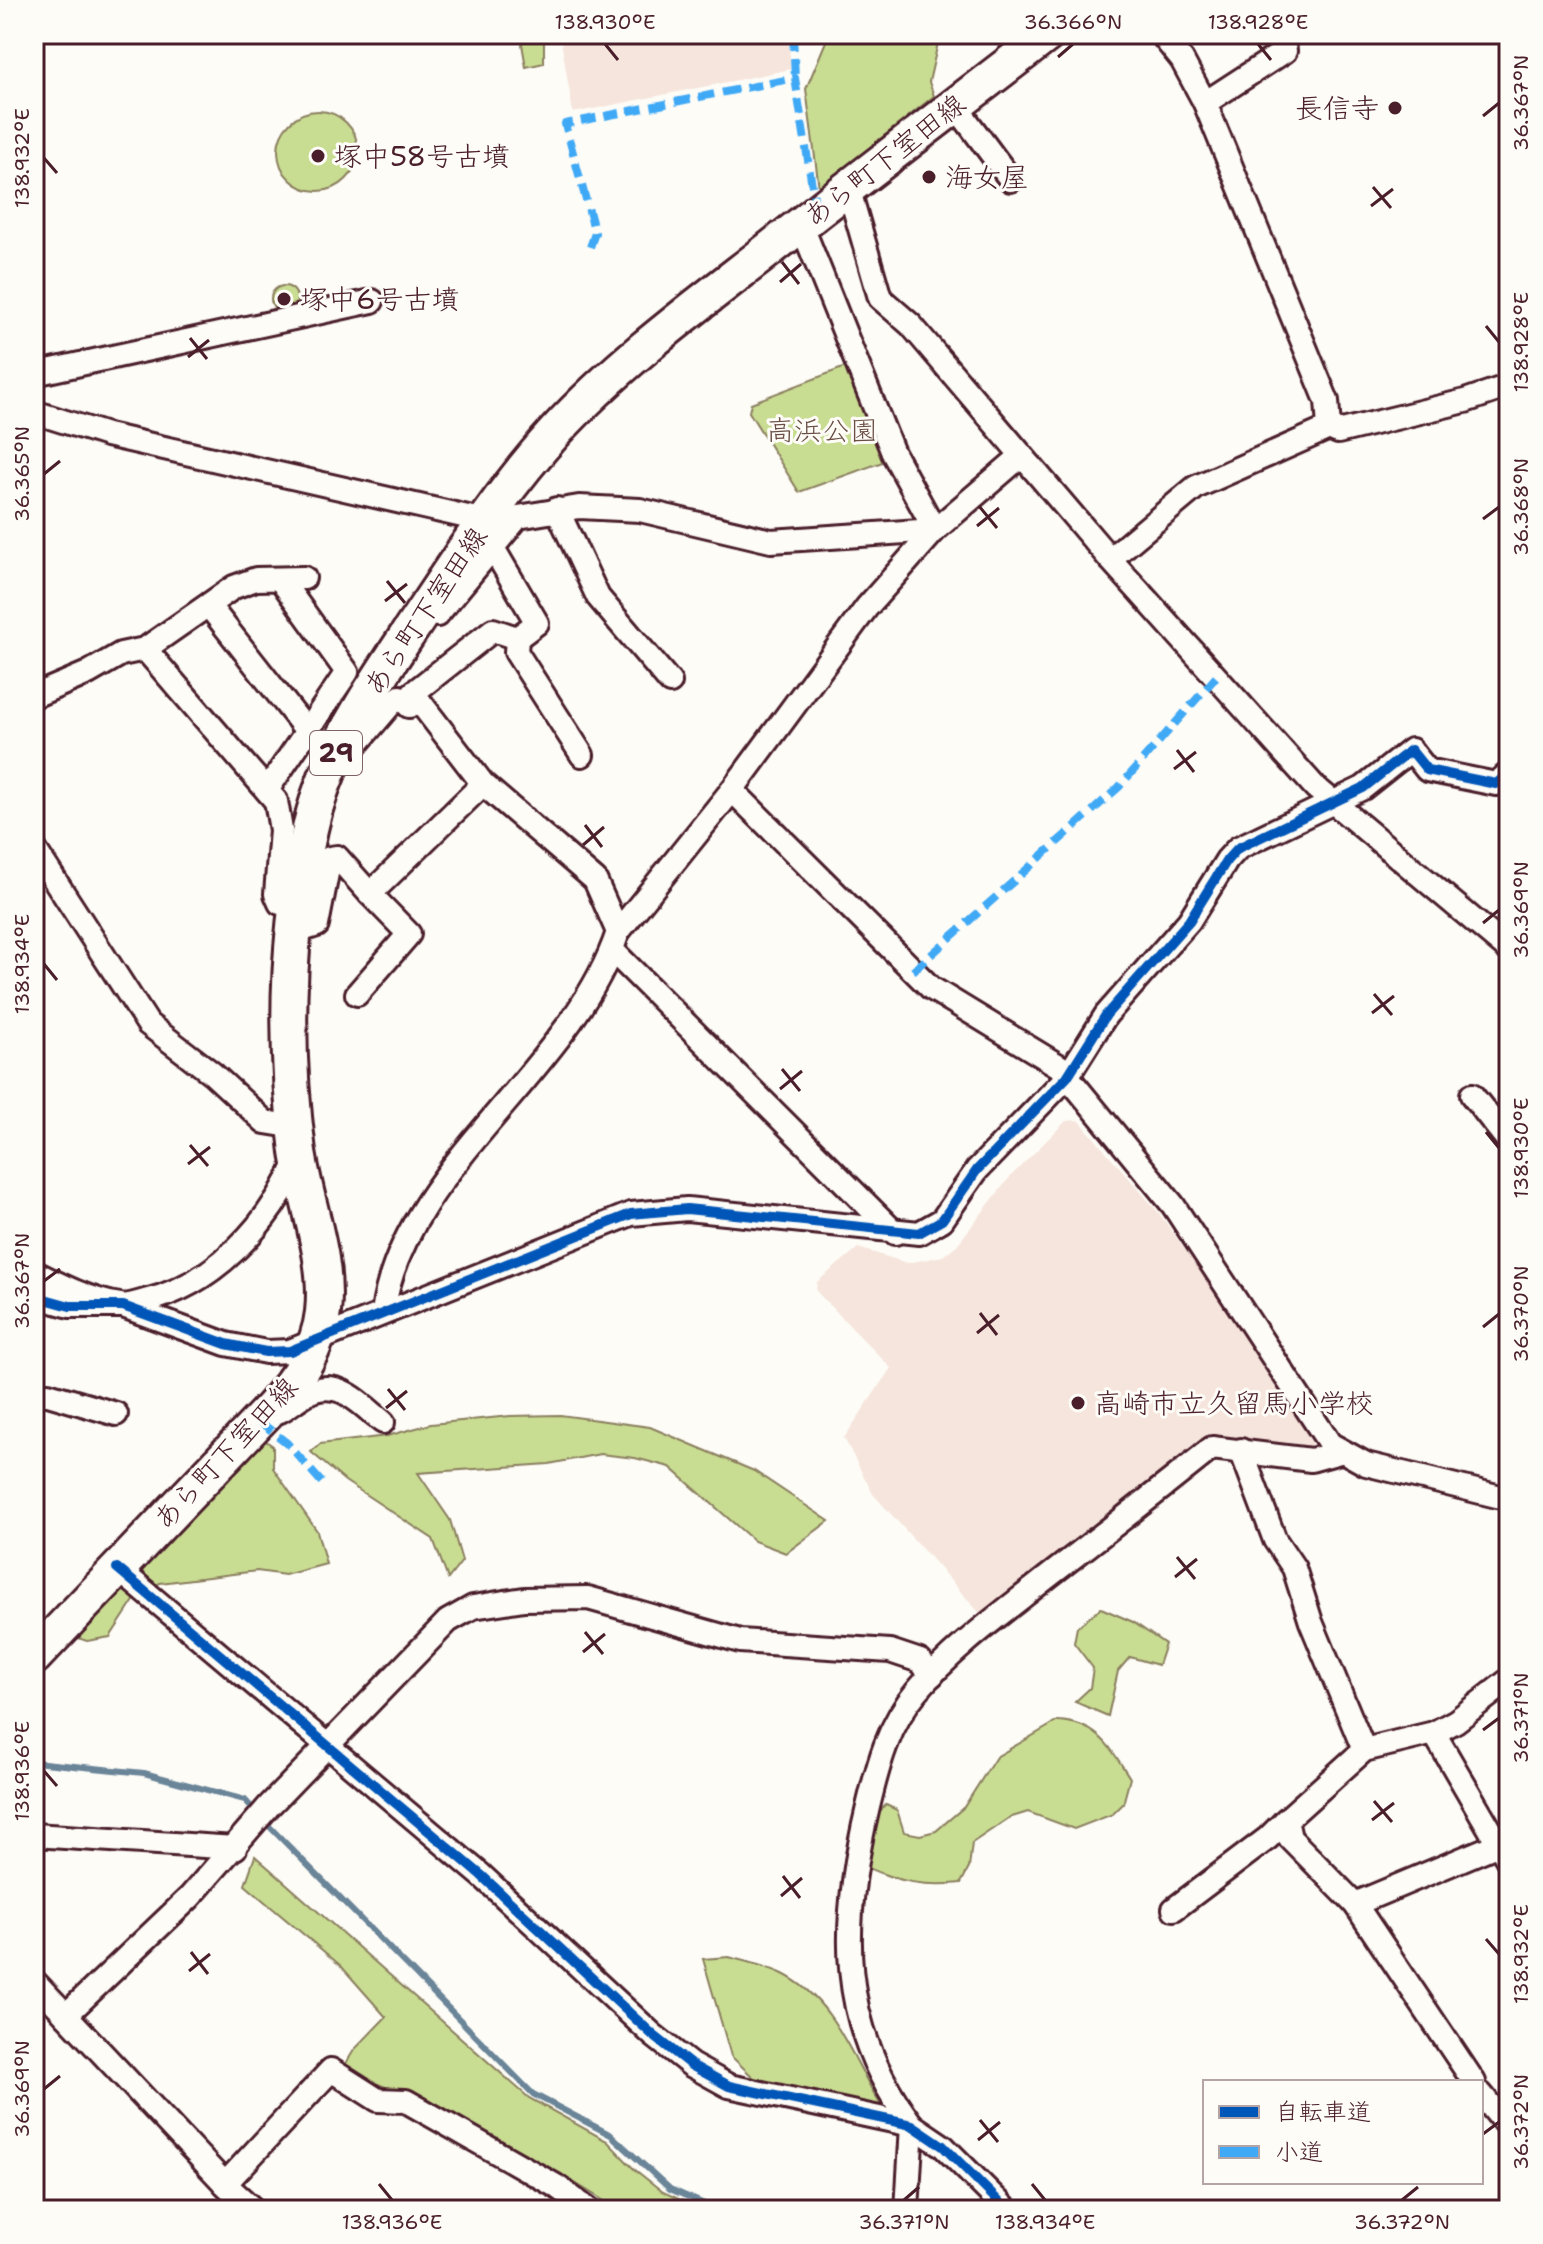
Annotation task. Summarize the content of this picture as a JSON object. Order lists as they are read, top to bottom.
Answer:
{
  "streets": {
    "main road": ["あら町下室田線", "29"]
  },
  "parks": ["高浜公園"],
  "places": [
    "長信寺",
    "塚中58号古墳",
    "海女屋",
    "塚中6号古墳",
    "高崎市立久留馬小学校"
  ],
  "legend": ["自転車道", "小道"],
  "coordinates": [
    "138.930°E",
    "36.366°N",
    "138.928°E",
    "36.367°N",
    "138.932°E",
    "36.365°N",
    "36.368°N",
    "36.369°N",
    "138.934°E",
    "36.370°N",
    "36.371°N",
    "138.936°E",
    "36.372°N"
  ]
}
